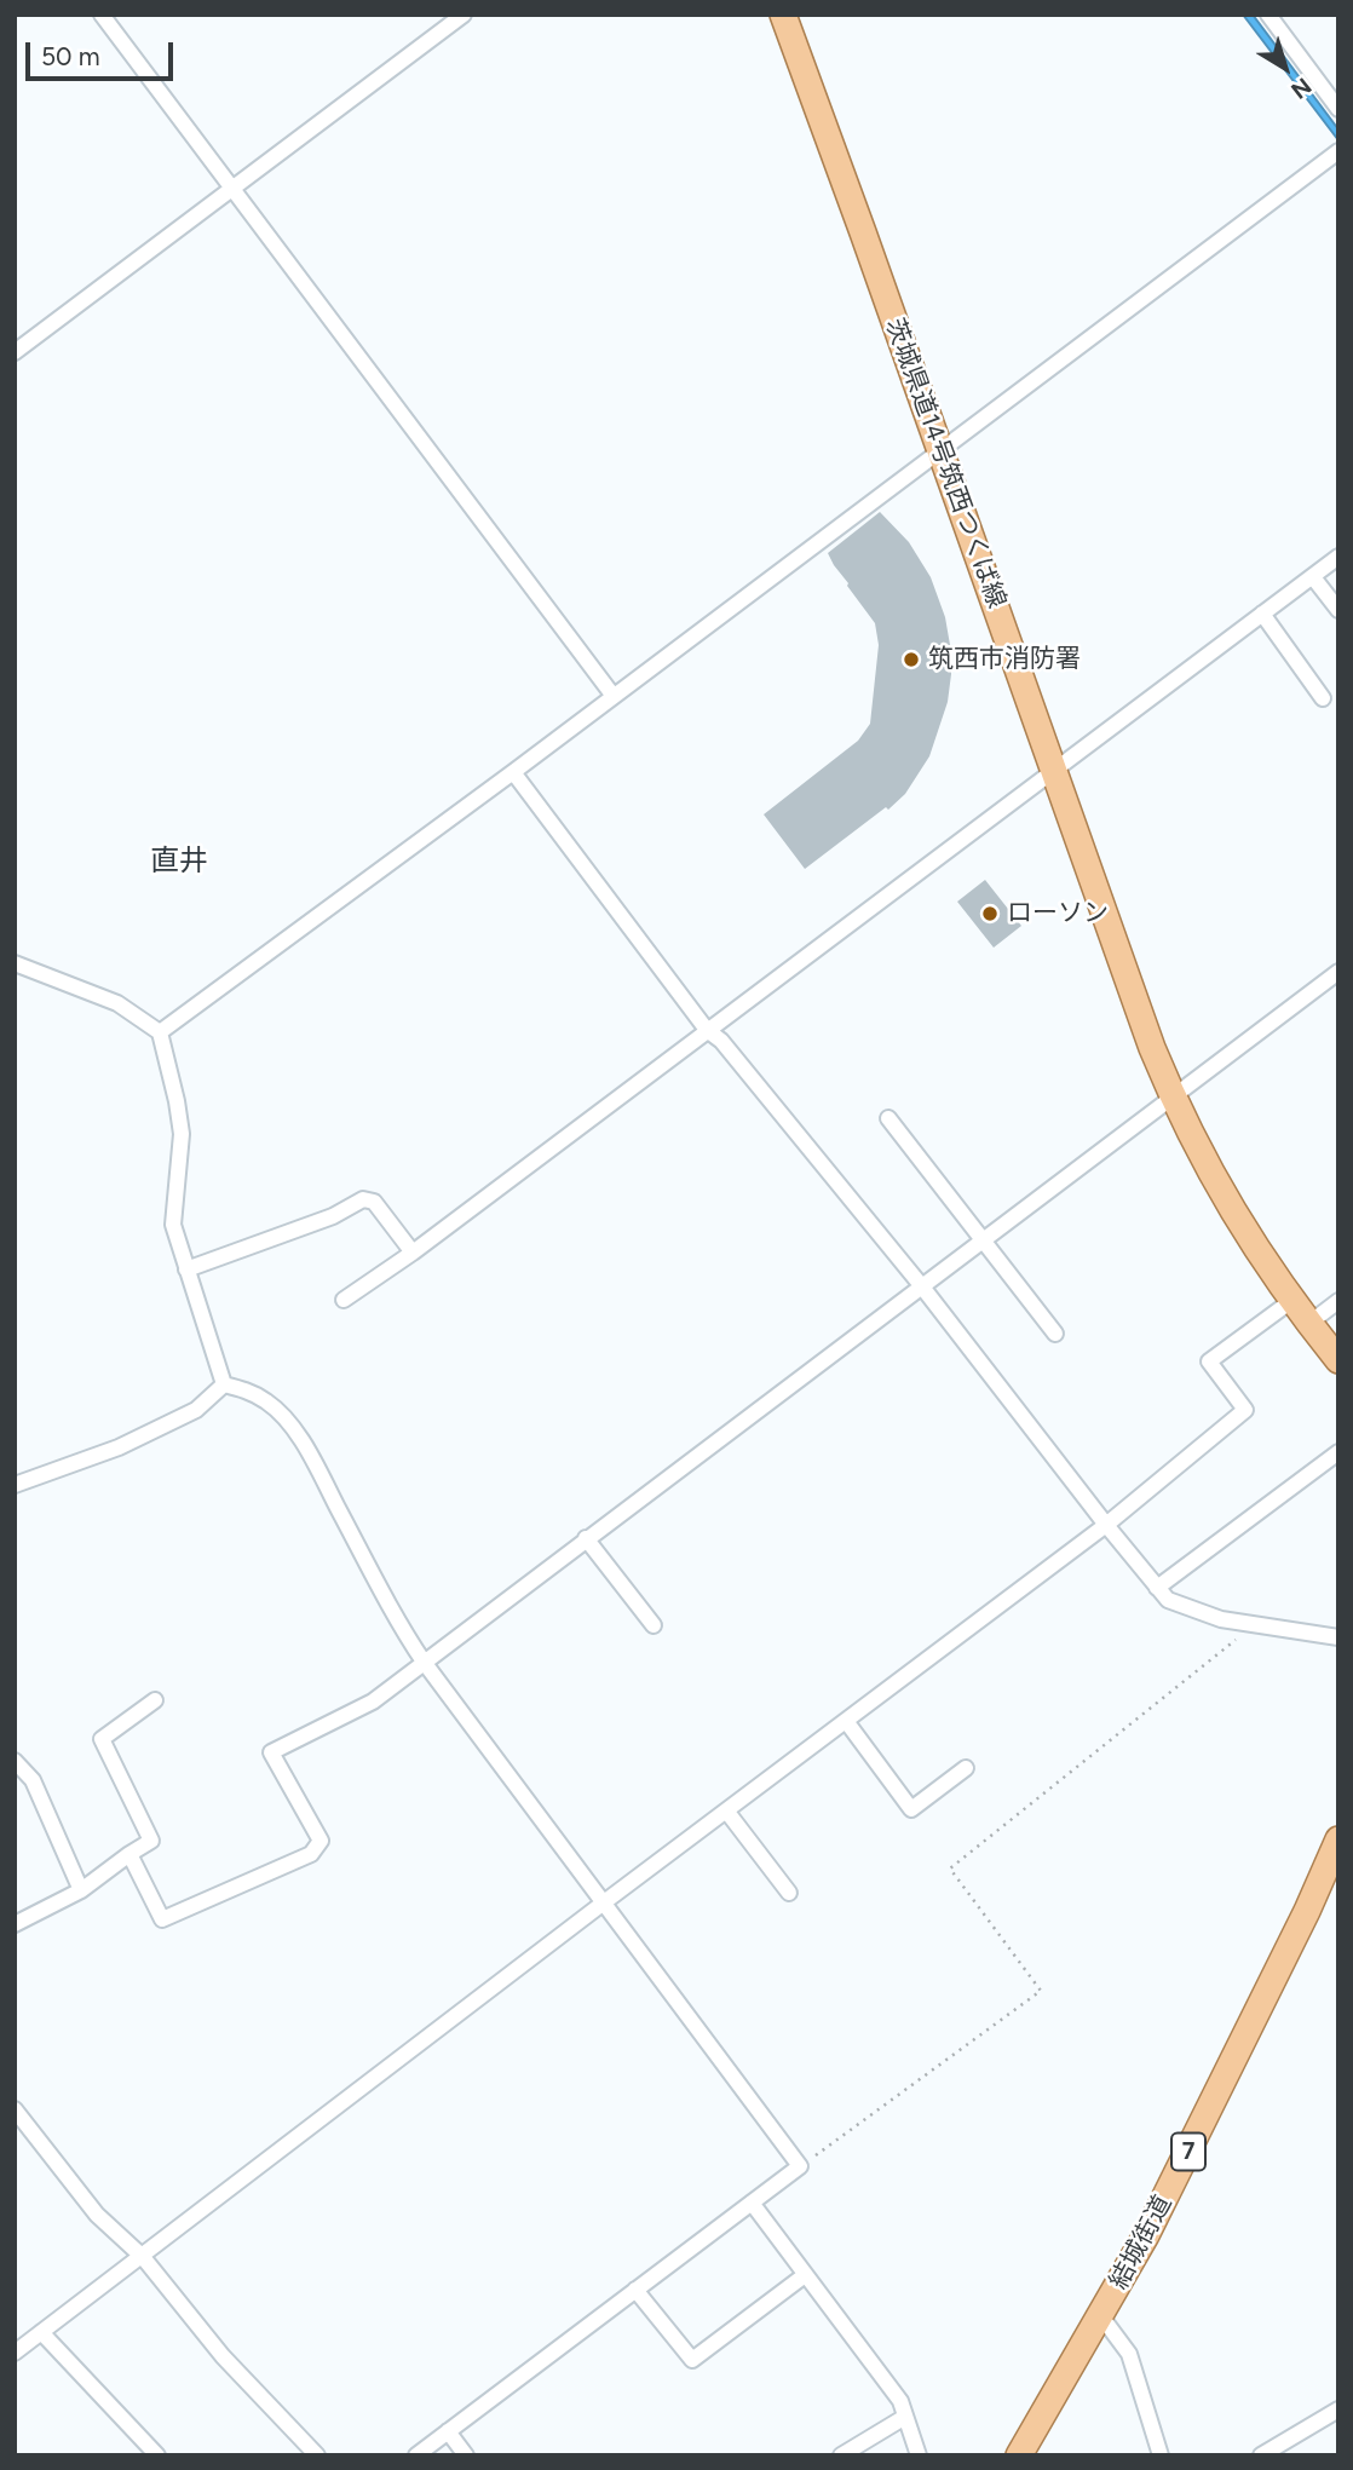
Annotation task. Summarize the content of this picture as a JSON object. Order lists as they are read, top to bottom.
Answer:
{
  "streets": {
    "main road": ["茨城県道14号筑西つくば線", "7", "結城街道"]
  },
  "districts": ["直井"],
  "places": ["筑西市消防署", "ローソン"],
  "scale_bar": "50 m",
  "north": "bottom right"
}
